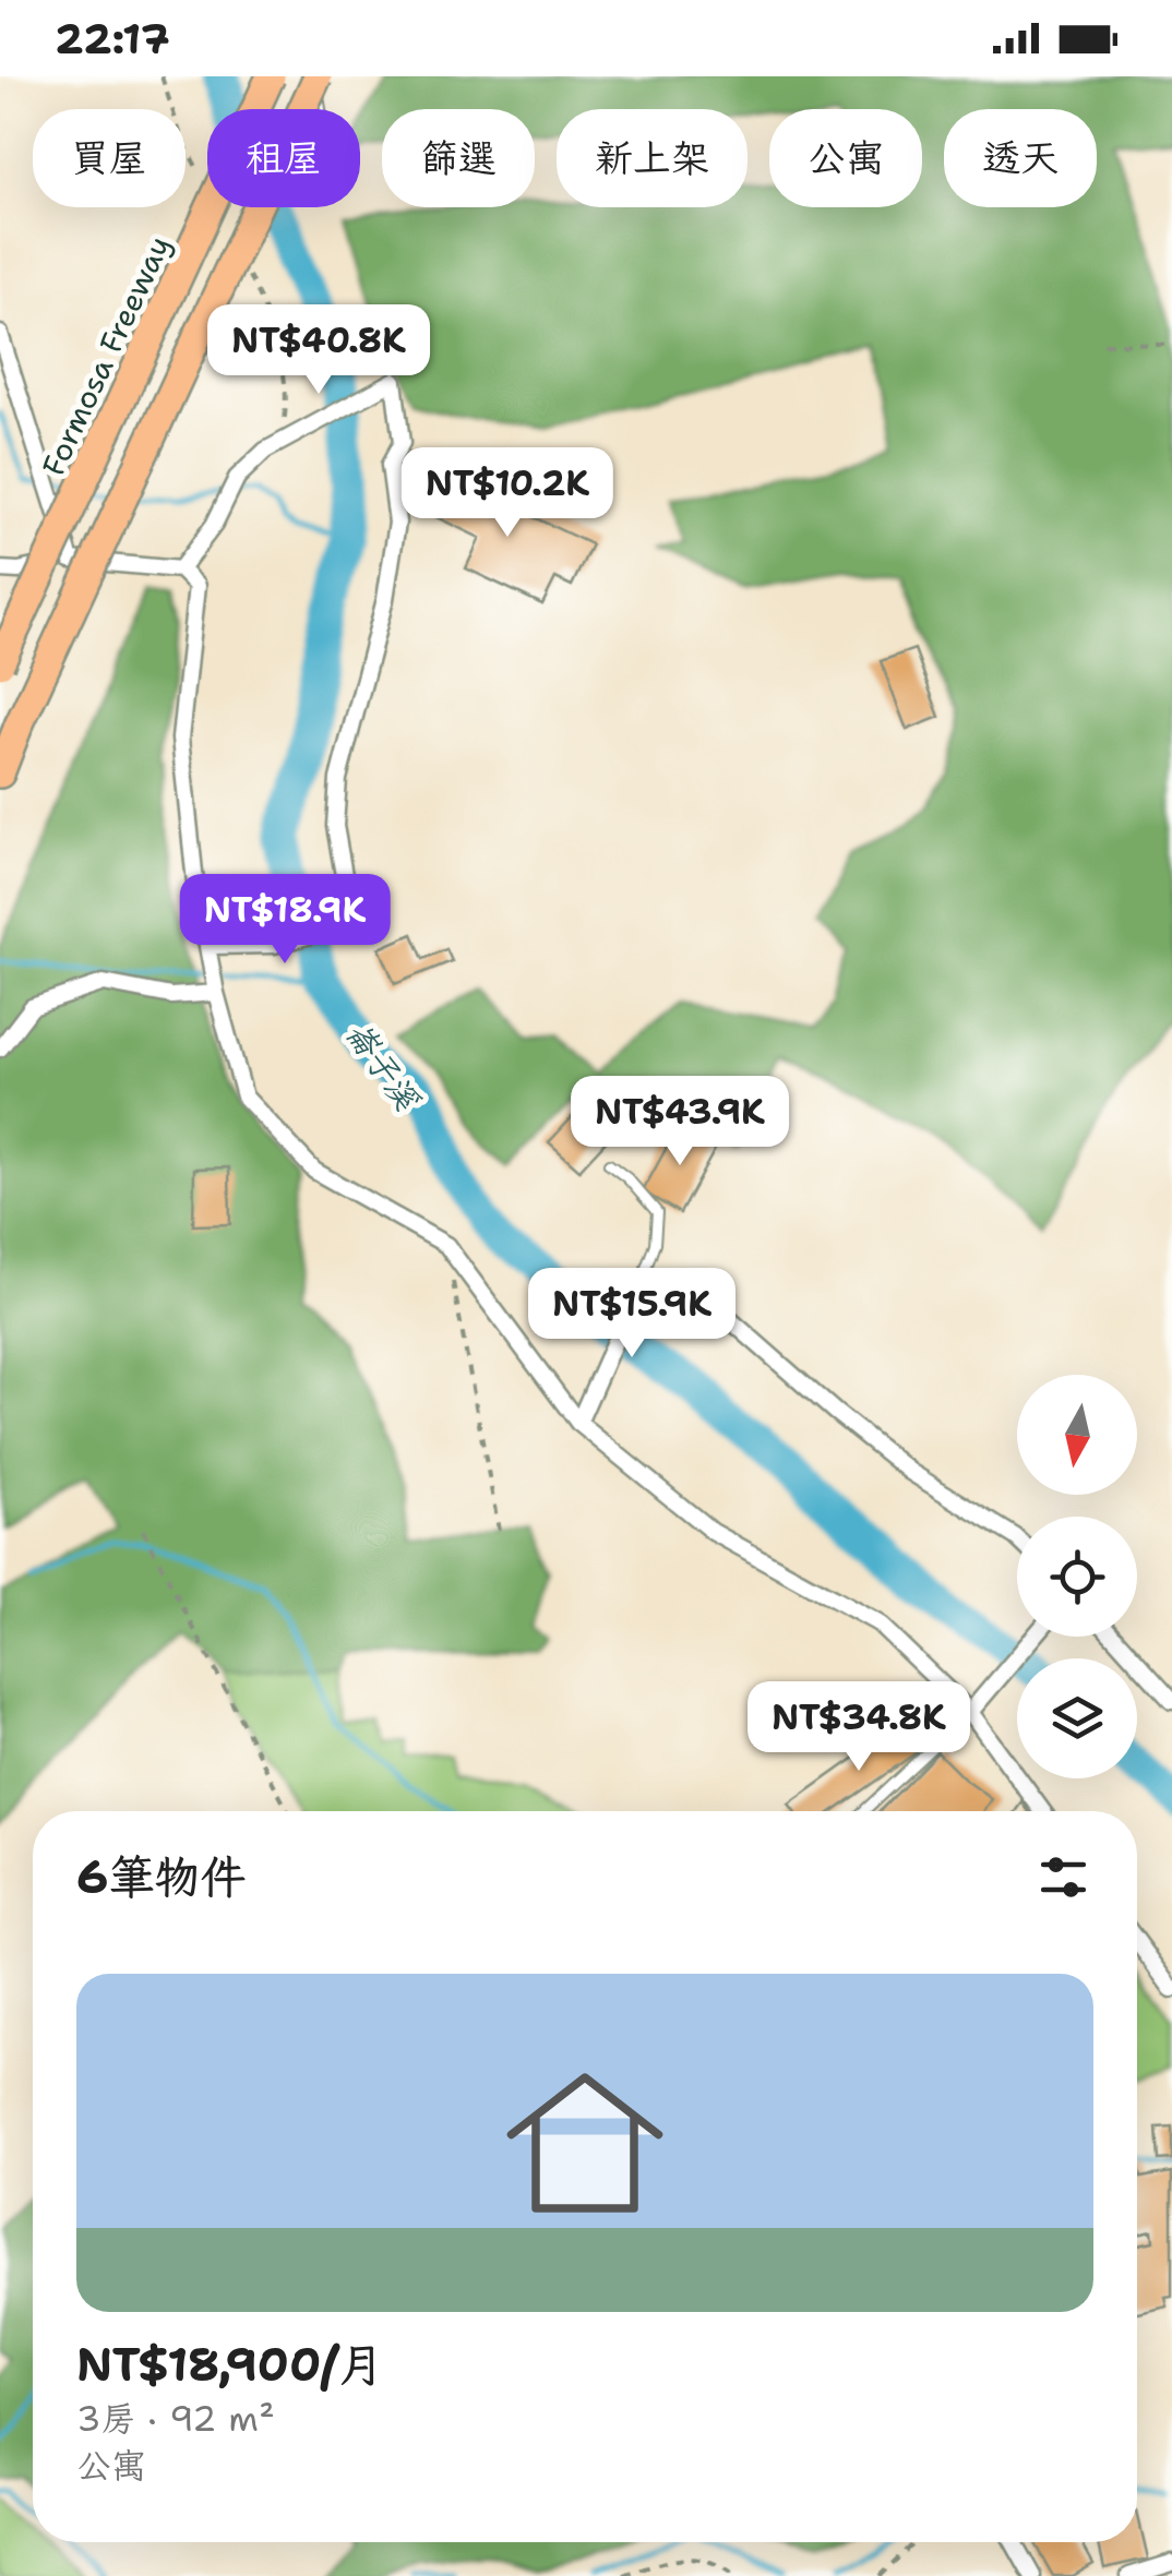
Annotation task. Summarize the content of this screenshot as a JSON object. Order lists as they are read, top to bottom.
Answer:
{
  "streets": {
    "highway": ["Formosa Freeway"]
  },
  "water": ["崙子溪"],
  "north": "bottom",
  "page": {
    "status": "22:17",
    "chip": [
      "買屋",
      "租屋",
      "篩選",
      "新上架",
      "公寓",
      "透天"
    ],
    "price": [
      "NT$40.8K",
      "NT$10.2K",
      "NT$18.9K",
      "NT$43.9K",
      "NT$15.9K",
      "NT$34.8K"
    ],
    "heading": "6筆物件",
    "list": [
      {
        "name": "NT$18,900/月",
        "note": "3房 · 92 m² · 公寓"
      }
    ]
  }
}
